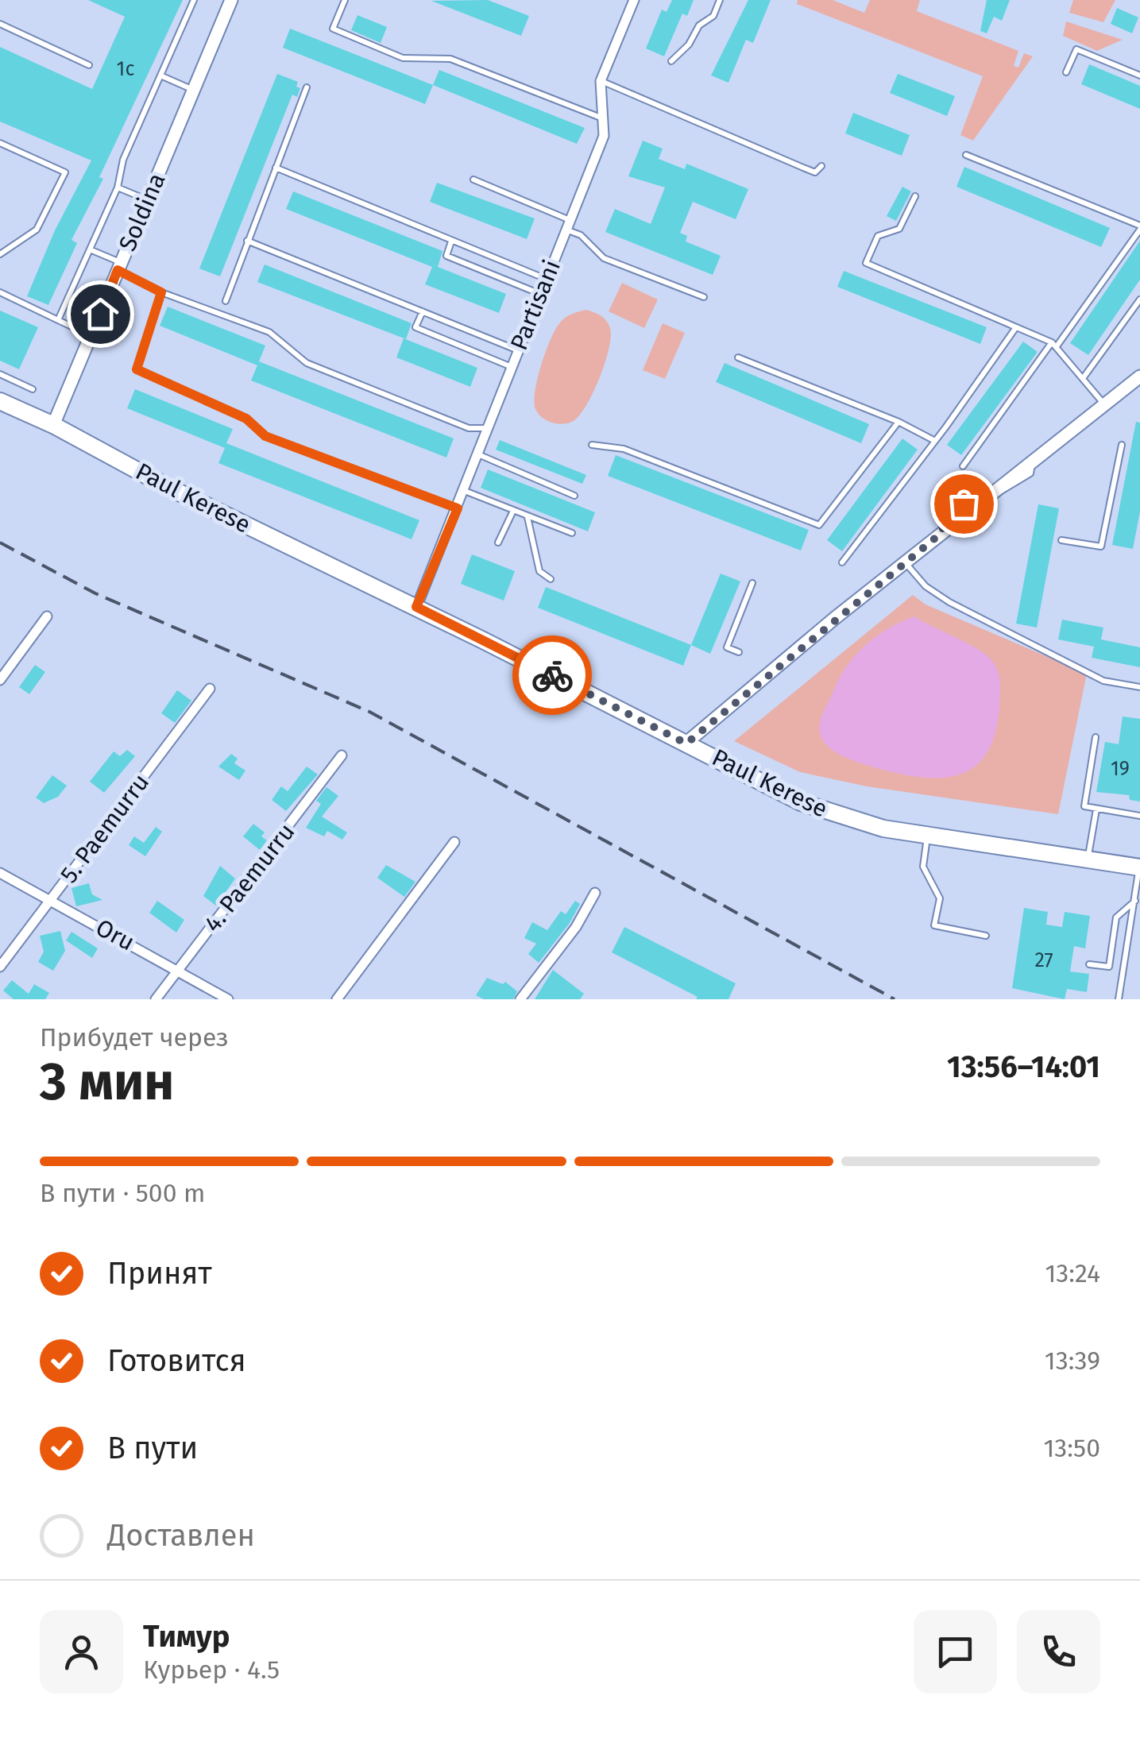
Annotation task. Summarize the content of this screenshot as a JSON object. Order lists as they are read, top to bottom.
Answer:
{
  "streets": {
    "highway": ["Paul Kerese"],
    "street": [
      "Soldina",
      "Partisani",
      "5. Paemurru",
      "4. Paemurru",
      "Oru"
    ]
  },
  "crossings": [
    ["Soldina", "Paul Kerese"],
    ["Partisani", "Paul Kerese"],
    ["5. Paemurru", "Oru"],
    ["4. Paemurru", "Oru"]
  ],
  "house_numbers": ["1c", "19", "27"],
  "page": {
    "heading": ["3 мин", "Прибудет через", "13:56–14:01"],
    "panel": ["Тимур", "Курьер · 4.5"],
    "bar": "В пути · 500 m",
    "list": [
      ["Принят", "13:24"],
      ["Готовится", "13:39"],
      ["В пути", "13:50"],
      "Доставлен"
    ]
  }
}
